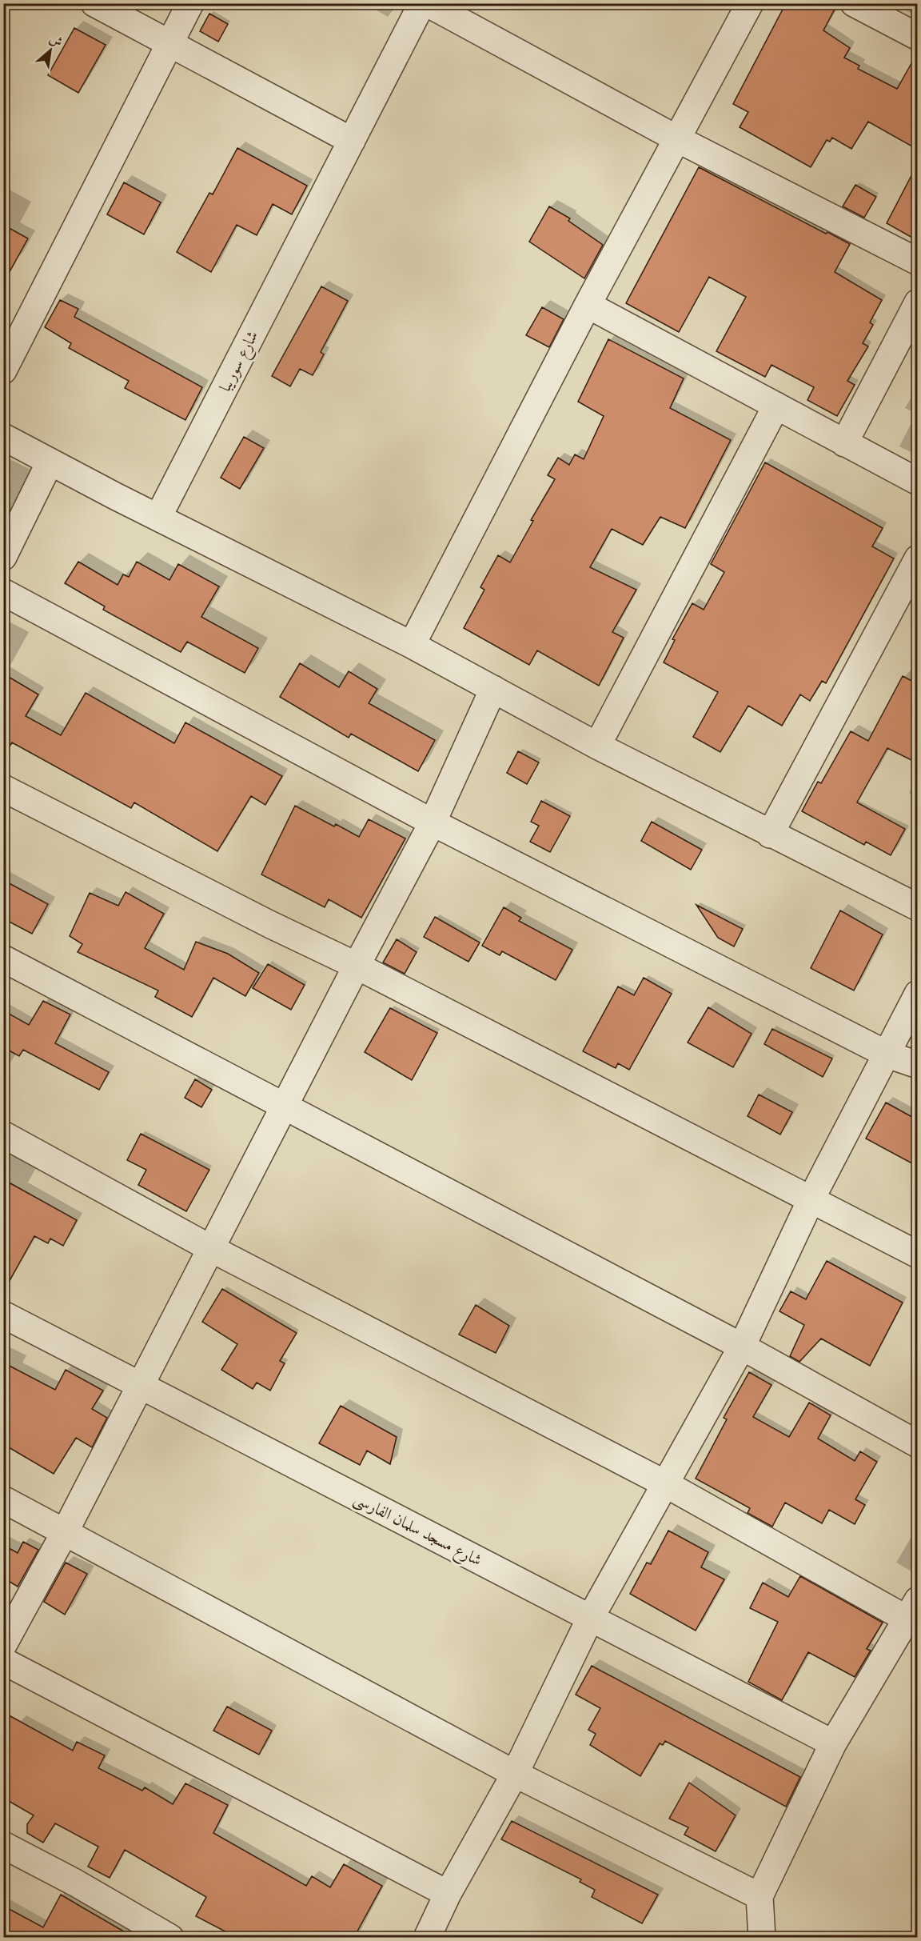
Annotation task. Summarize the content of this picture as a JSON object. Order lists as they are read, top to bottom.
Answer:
{
  "streets": {
    "street": ["شارع سوريبا", "شارع مسجد سلمان الفارسى"]
  },
  "north": "top right"
}
